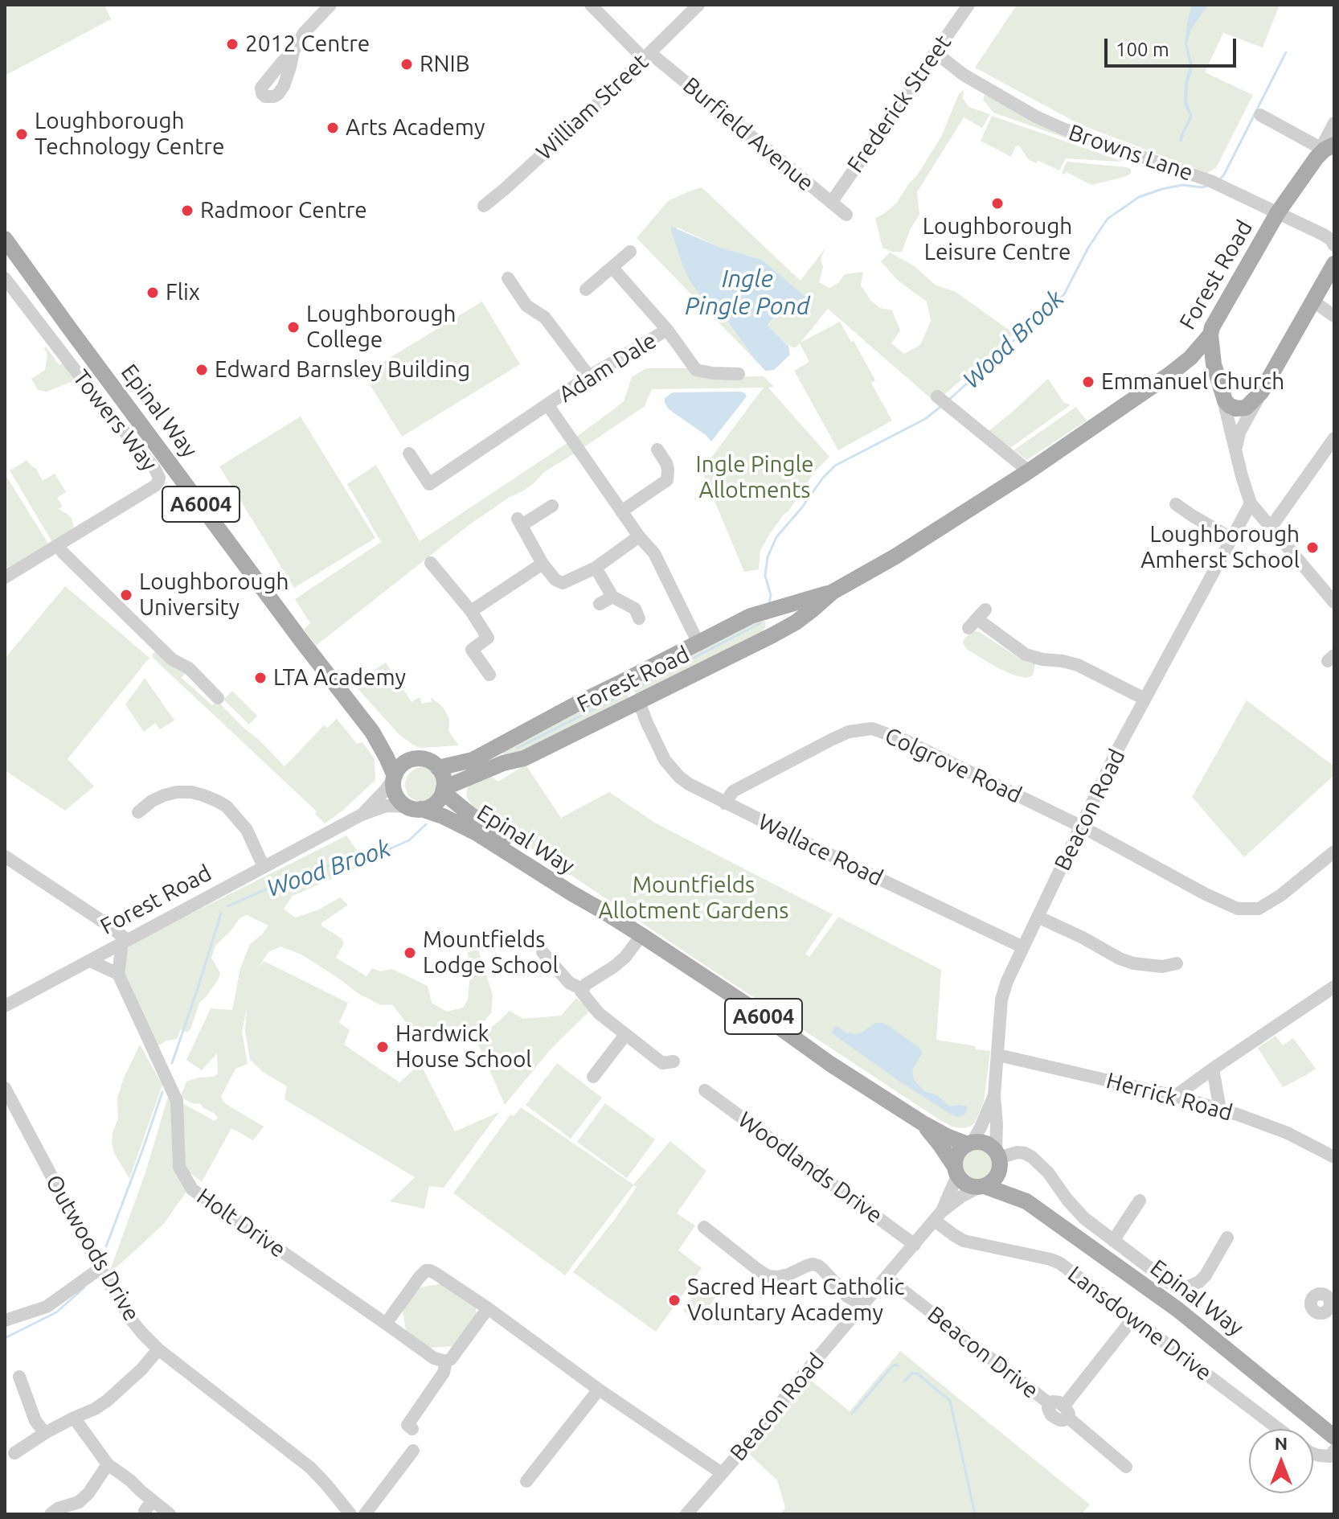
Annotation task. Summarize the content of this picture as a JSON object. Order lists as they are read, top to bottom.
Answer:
{
  "streets": {
    "main road": ["Forest Road", "Epinal Way", "A6004"],
    "street": [
      "Frederick Street",
      "William Street",
      "Burfield Avenue",
      "Browns Lane",
      "Adam Dale",
      "Towers Way",
      "Colgrove Road",
      "Beacon Road",
      "Wallace Road",
      "Herrick Road",
      "Woodlands Drive",
      "Holt Drive",
      "Outwoods Drive",
      "Lansdowne Drive",
      "Beacon Drive"
    ]
  },
  "crossings": [
    ["Frederick Street", "Burfield Avenue"],
    ["Frederick Street", "Browns Lane"],
    ["William Street", "Burfield Avenue"],
    ["Browns Lane", "Forest Road"],
    ["Forest Road", "Epinal Way"],
    ["Forest Road", "A6004"],
    ["Forest Road", "Wallace Road"],
    ["Epinal Way", "A6004"],
    ["Epinal Way", "Beacon Road"],
    ["Colgrove Road", "Beacon Road"],
    ["Colgrove Road", "Wallace Road"],
    ["Beacon Road", "Wallace Road"],
    ["Beacon Road", "Herrick Road"],
    ["Beacon Road", "Woodlands Drive"],
    ["Beacon Road", "Lansdowne Drive"],
    ["Beacon Road", "Beacon Drive"]
  ],
  "water": ["Ingle Pingle Pond", "Wood Brook"],
  "parks": ["Ingle Pingle Allotments", "Mountfields Allotment Gardens"],
  "places": [
    "2012 Centre",
    "RNIB",
    "Arts Academy",
    "Loughborough Technology Centre",
    "Loughborough Leisure Centre",
    "Radmoor Centre",
    "Flix",
    "Loughborough College",
    "Edward Barnsley Building",
    "Emmanuel Church",
    "Loughborough Amherst School",
    "Loughborough University",
    "LTA Academy",
    "Mountfields Lodge School",
    "Hardwick House School",
    "Sacred Heart Catholic Voluntary Academy"
  ],
  "scale_bar": "100 m",
  "north": "top"
}
